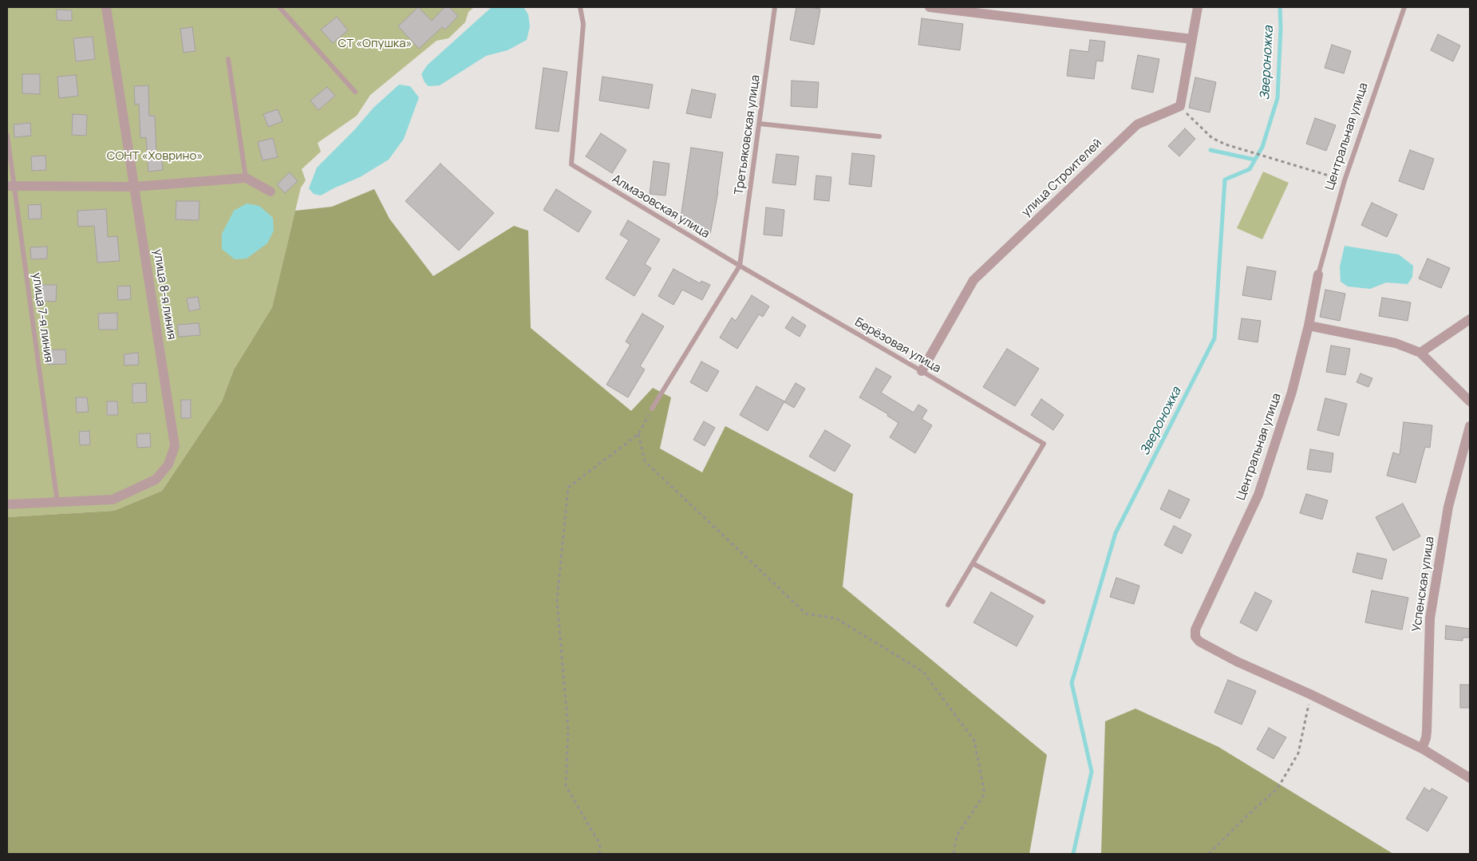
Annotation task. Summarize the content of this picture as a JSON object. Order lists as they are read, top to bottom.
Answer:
{
  "streets": {
    "street": [
      "Центральная улица",
      "улица Строителей",
      "улица 8-я линия",
      "Успенская улица"
    ],
    "lane": [
      "Третьяковская улица",
      "Алмазовская улица",
      "улица 7-я линия",
      "Берёзовая улица"
    ]
  },
  "crossings": [
    ["Третьяковская улица", "Алмазовская улица"],
    ["Третьяковская улица", "Берёзовая улица"],
    ["Центральная улица", "Успенская улица"],
    ["улица Строителей", "Берёзовая улица"],
    ["Алмазовская улица", "Берёзовая улица"],
    ["улица 8-я линия", "улица 7-я линия"]
  ],
  "water": ["Звероножка"],
  "parks": ["СТ «Опушка»", "СОНТ «Ховрино»"]
}
